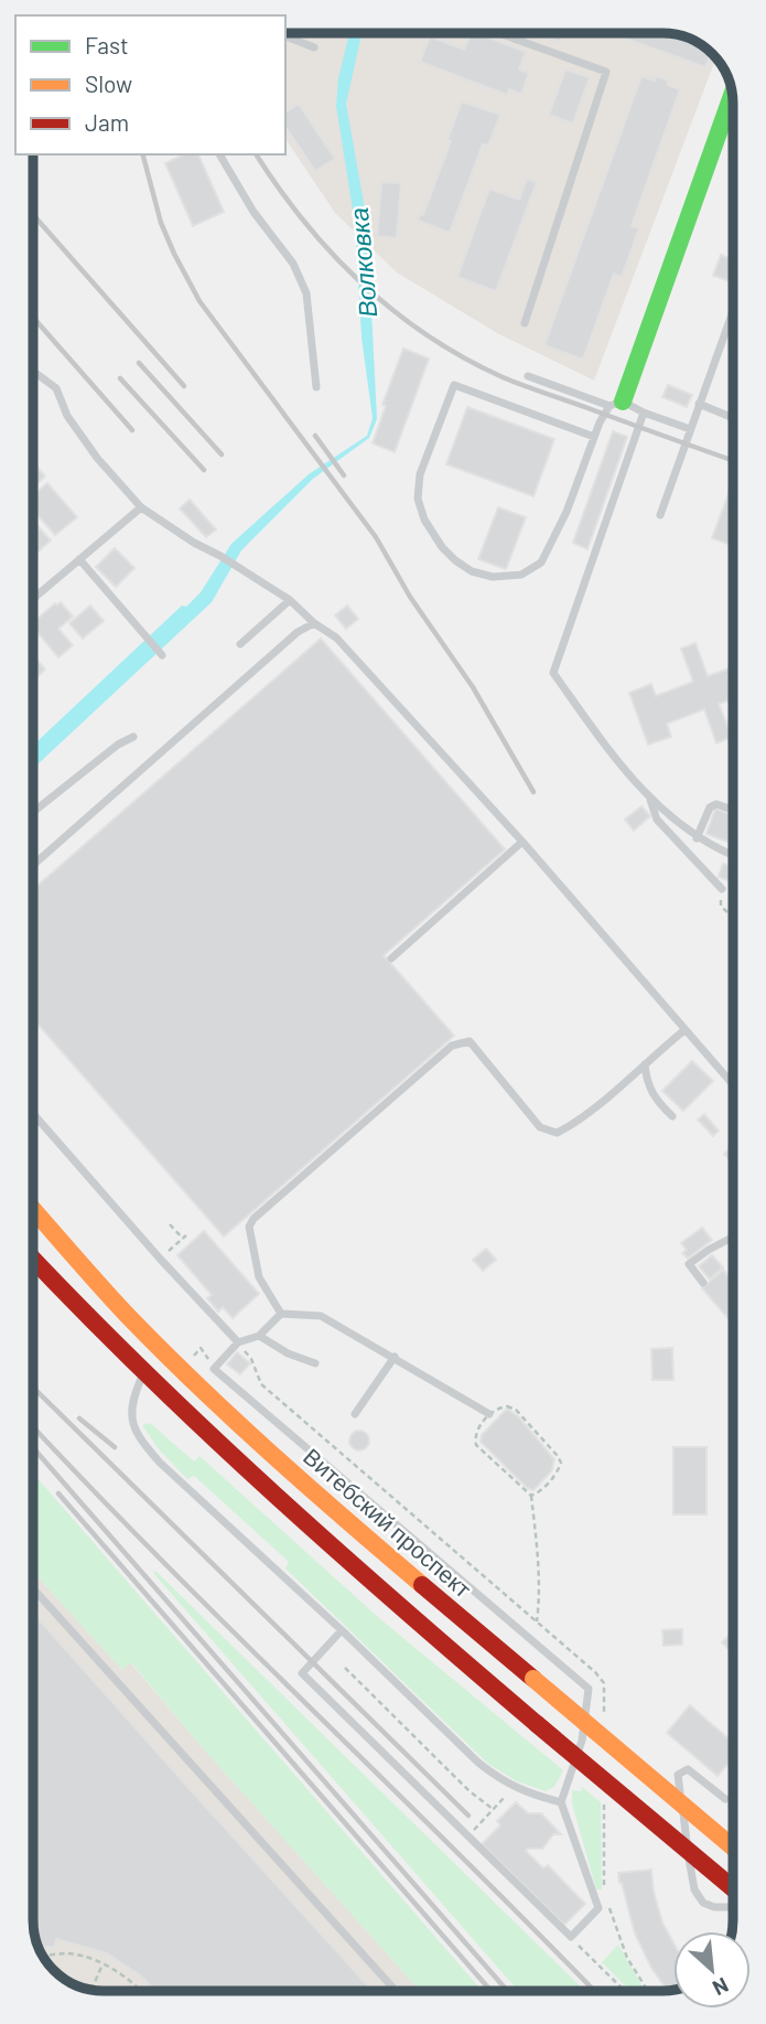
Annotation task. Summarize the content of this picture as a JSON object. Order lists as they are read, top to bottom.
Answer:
{
  "streets": {
    "main road": ["Витебский проспект"]
  },
  "water": ["Волковка"],
  "legend": ["Fast", "Slow", "Jam"],
  "north": "bottom right"
}
